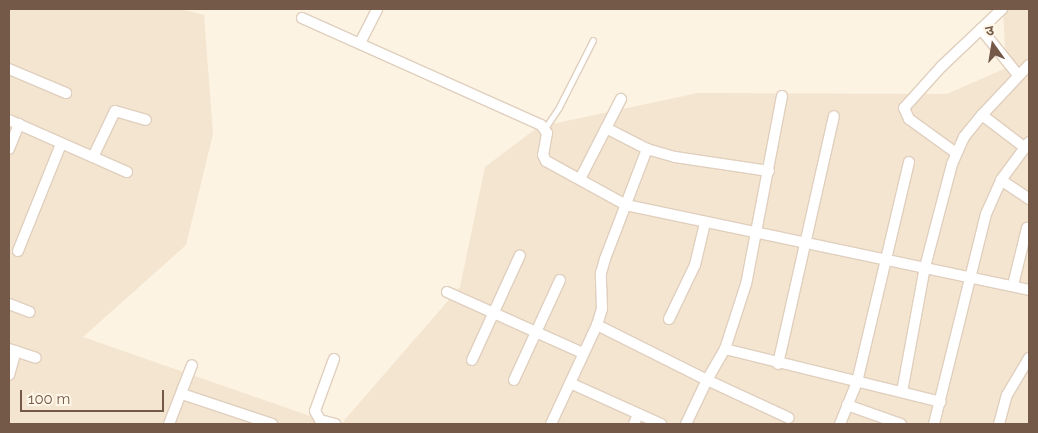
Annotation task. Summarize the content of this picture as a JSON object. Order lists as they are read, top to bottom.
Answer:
{
  "scale_bar": "100 m",
  "north": "top"
}
